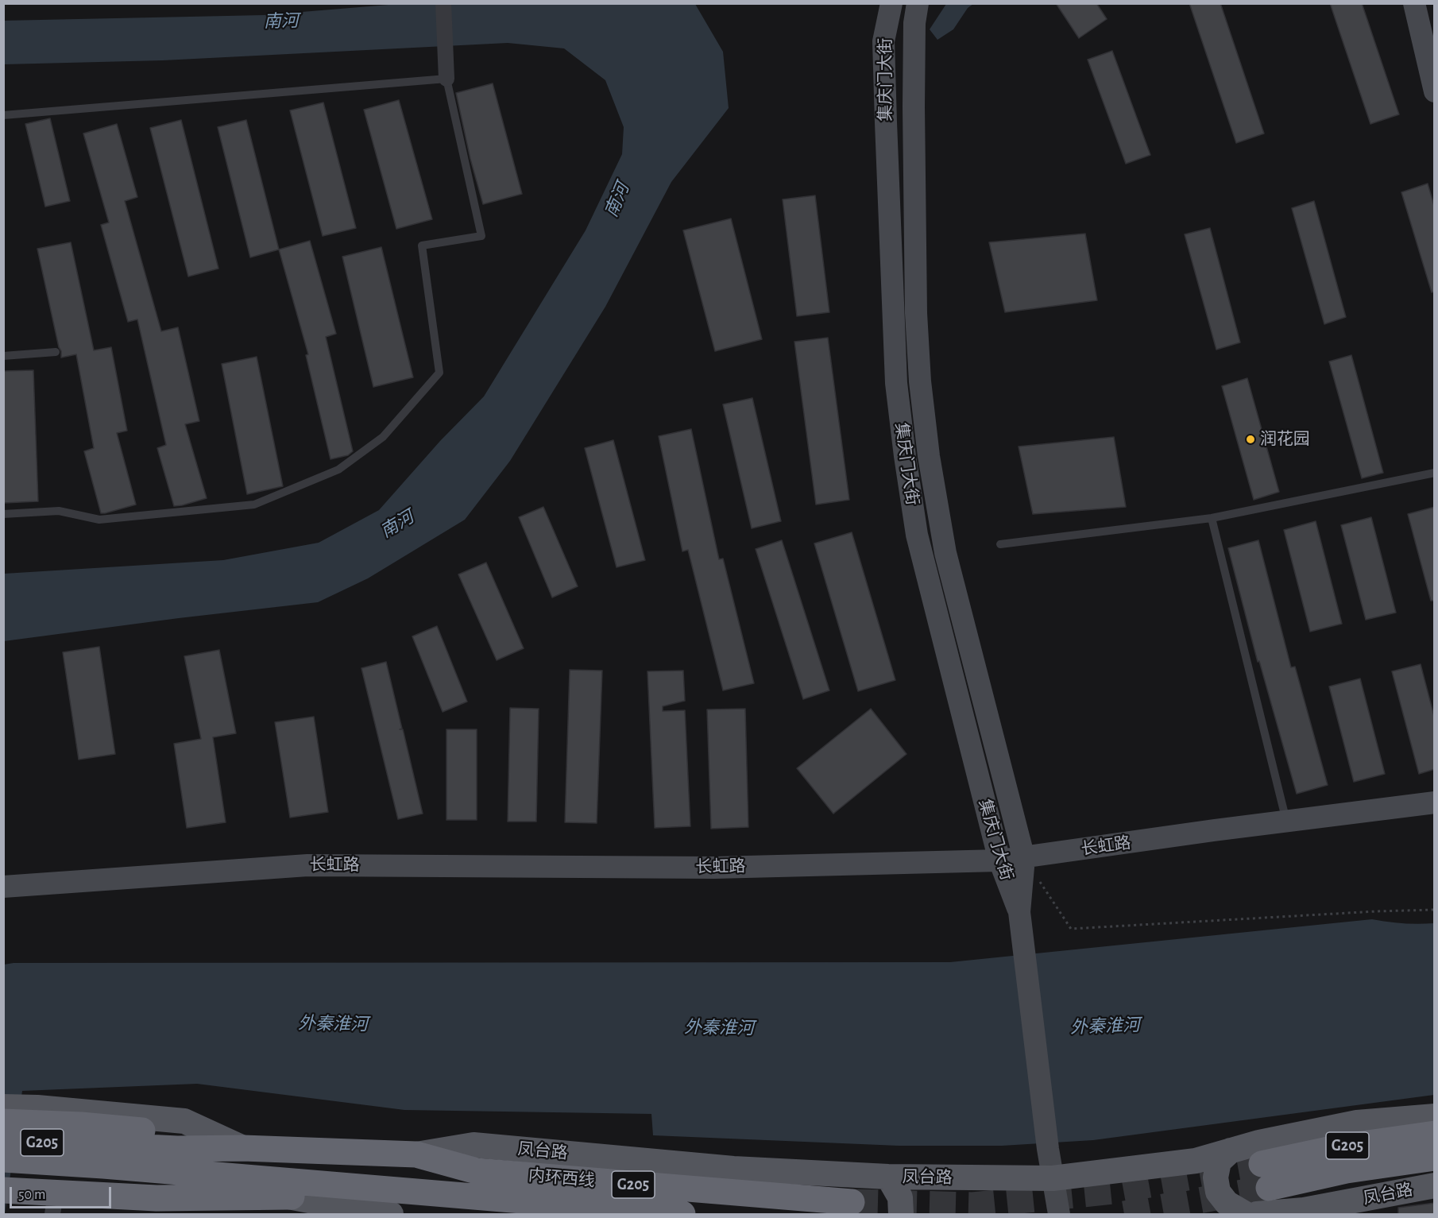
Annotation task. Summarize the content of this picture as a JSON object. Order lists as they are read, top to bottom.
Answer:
{
  "streets": {
    "highway": ["G205", "内环西线"],
    "main road": ["集庆门大街", "长虹路", "凤台路"]
  },
  "crossings": [
    ["集庆门大街", "长虹路"],
    ["集庆门大街", "凤台路"],
    ["G205", "内环西线"],
    ["凤台路", "内环西线"]
  ],
  "water": ["南河", "外秦淮河"],
  "places": ["润花园"],
  "scale_bar": "50 m"
}
